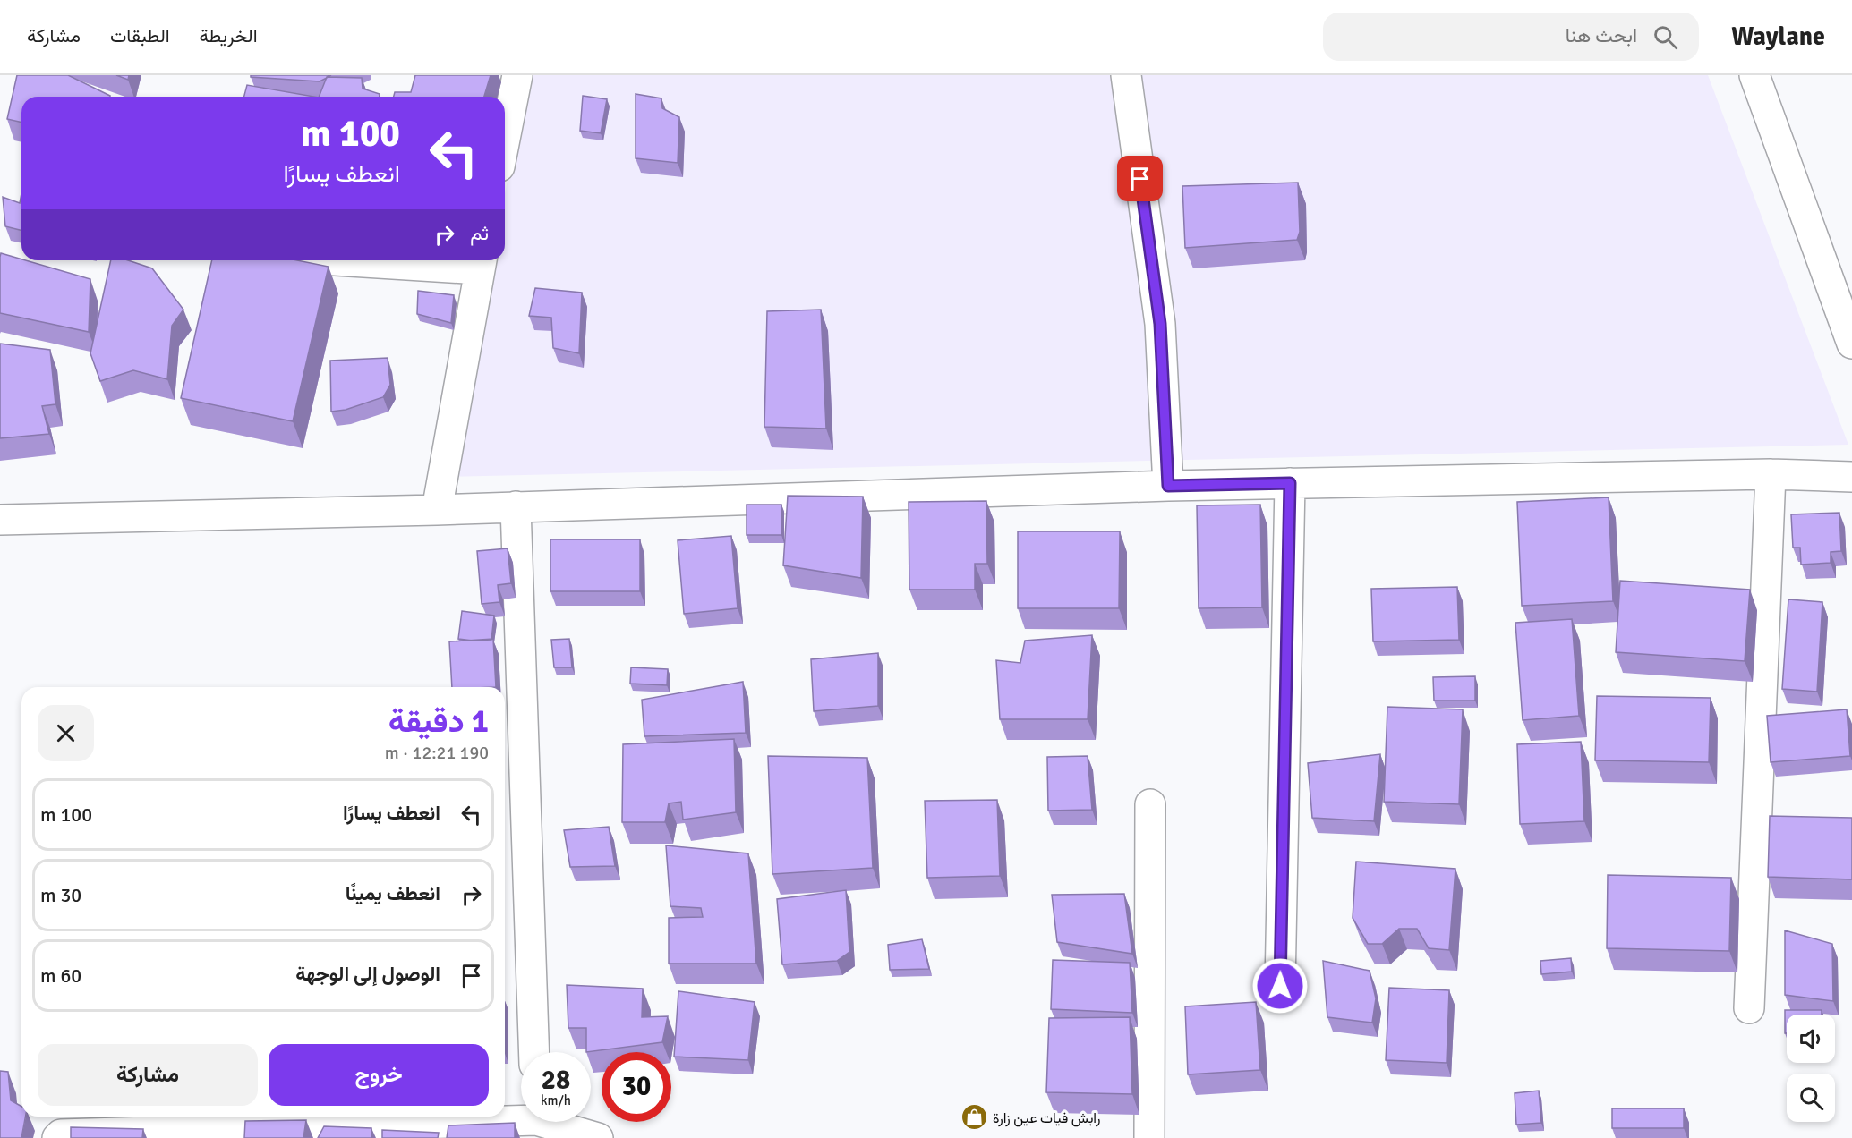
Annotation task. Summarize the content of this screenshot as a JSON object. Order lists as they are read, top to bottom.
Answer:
{
  "places": {
    "shop": ["رابش فيات عين زارة"]
  },
  "page": {
    "header": "Waylane",
    "search": "ابحث هنا",
    "nav": ["الخريطة", "الطبقات", "مشاركة"],
    "turn": ["100 m", "انعطف يسارًا"],
    "then": "ثم",
    "heading": ["1 دقيقة", "190 m · 12:21"],
    "list": [
      {
        "name": "انعطف يسارًا",
        "value": "100 m"
      },
      {
        "name": "انعطف يمينًا",
        "value": "30 m"
      },
      {
        "name": "الوصول إلى الوجهة",
        "value": "60 m"
      }
    ],
    "buttons": ["خروج", "مشاركة"],
    "speed": "28 km/h",
    "limit": "30"
  }
}
